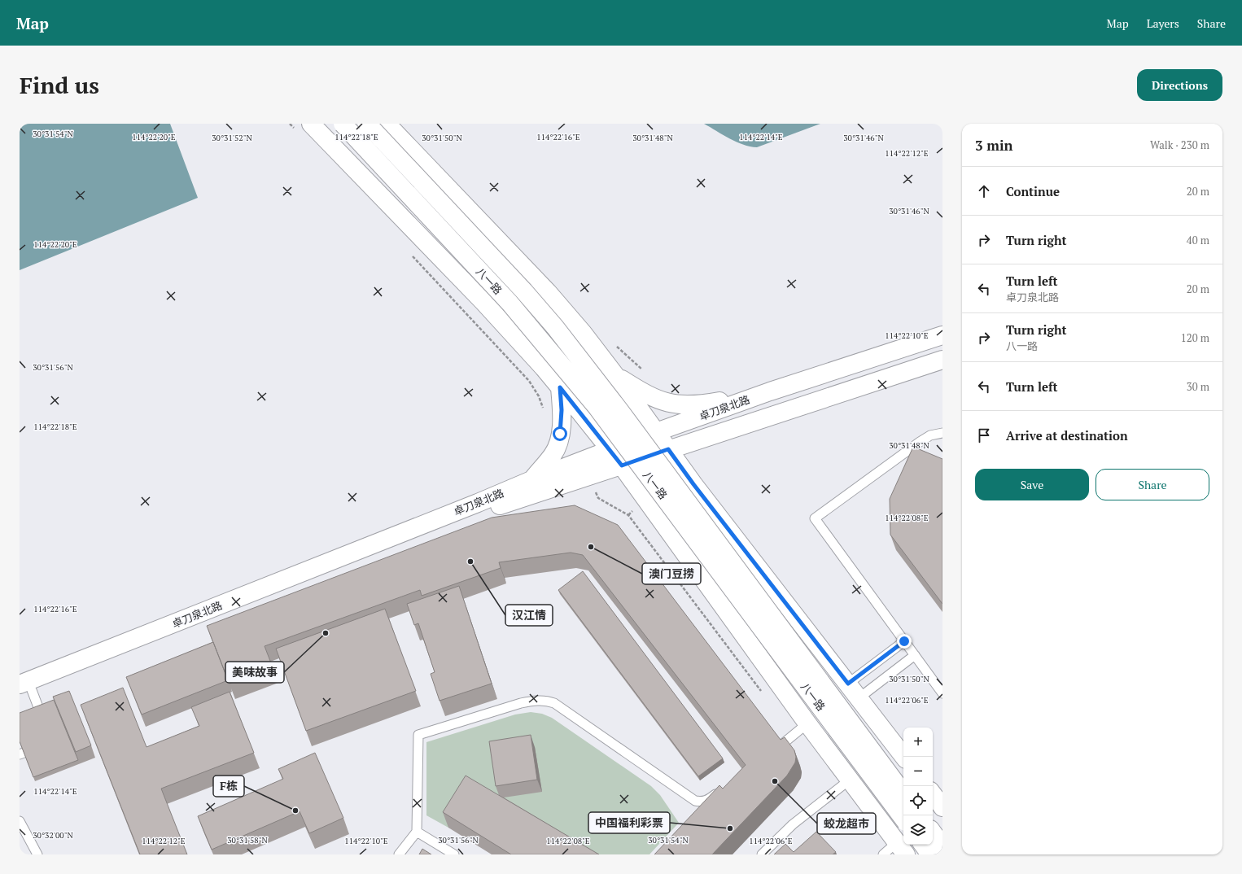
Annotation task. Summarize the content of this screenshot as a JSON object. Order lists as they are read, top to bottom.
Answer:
{
  "streets": {
    "main road": ["八一路", "卓刀泉北路"]
  },
  "crossings": [
    ["八一路", "卓刀泉北路"]
  ],
  "places": [
    "澳门豆捞",
    "汉江情",
    "美味故事",
    "蛟龙超市",
    "F栋",
    "中国福利彩票"
  ],
  "page": {
    "header": "Map",
    "nav": ["Map", "Layers", "Share"],
    "buttons": [
      "Directions",
      ["Save", "Share"]
    ],
    "title": "Find us",
    "heading": ["3 min", "Walk · 230 m"],
    "list": [
      ["Continue", "20 m"],
      ["Turn right", "40 m"],
      ["Turn left", "卓刀泉北路", "20 m"],
      ["Turn right", "八一路", "120 m"],
      ["Turn left", "30 m"],
      "Arrive at destination"
    ],
    "map_buttons": ["+", "−"]
  },
  "coordinates": [
    "30°31'54\"N",
    "114°22'20\"E",
    "114°22'18\"E",
    "114°22'16\"E",
    "114°22'14\"E",
    "30°31'52\"N",
    "30°31'50\"N",
    "30°31'48\"N",
    "30°31'46\"N",
    "114°22'12\"E",
    "114°22'10\"E",
    "30°31'56\"N",
    "114°22'08\"E",
    "114°22'06\"E",
    "30°32'00\"N",
    "30°31'58\"N"
  ]
}
